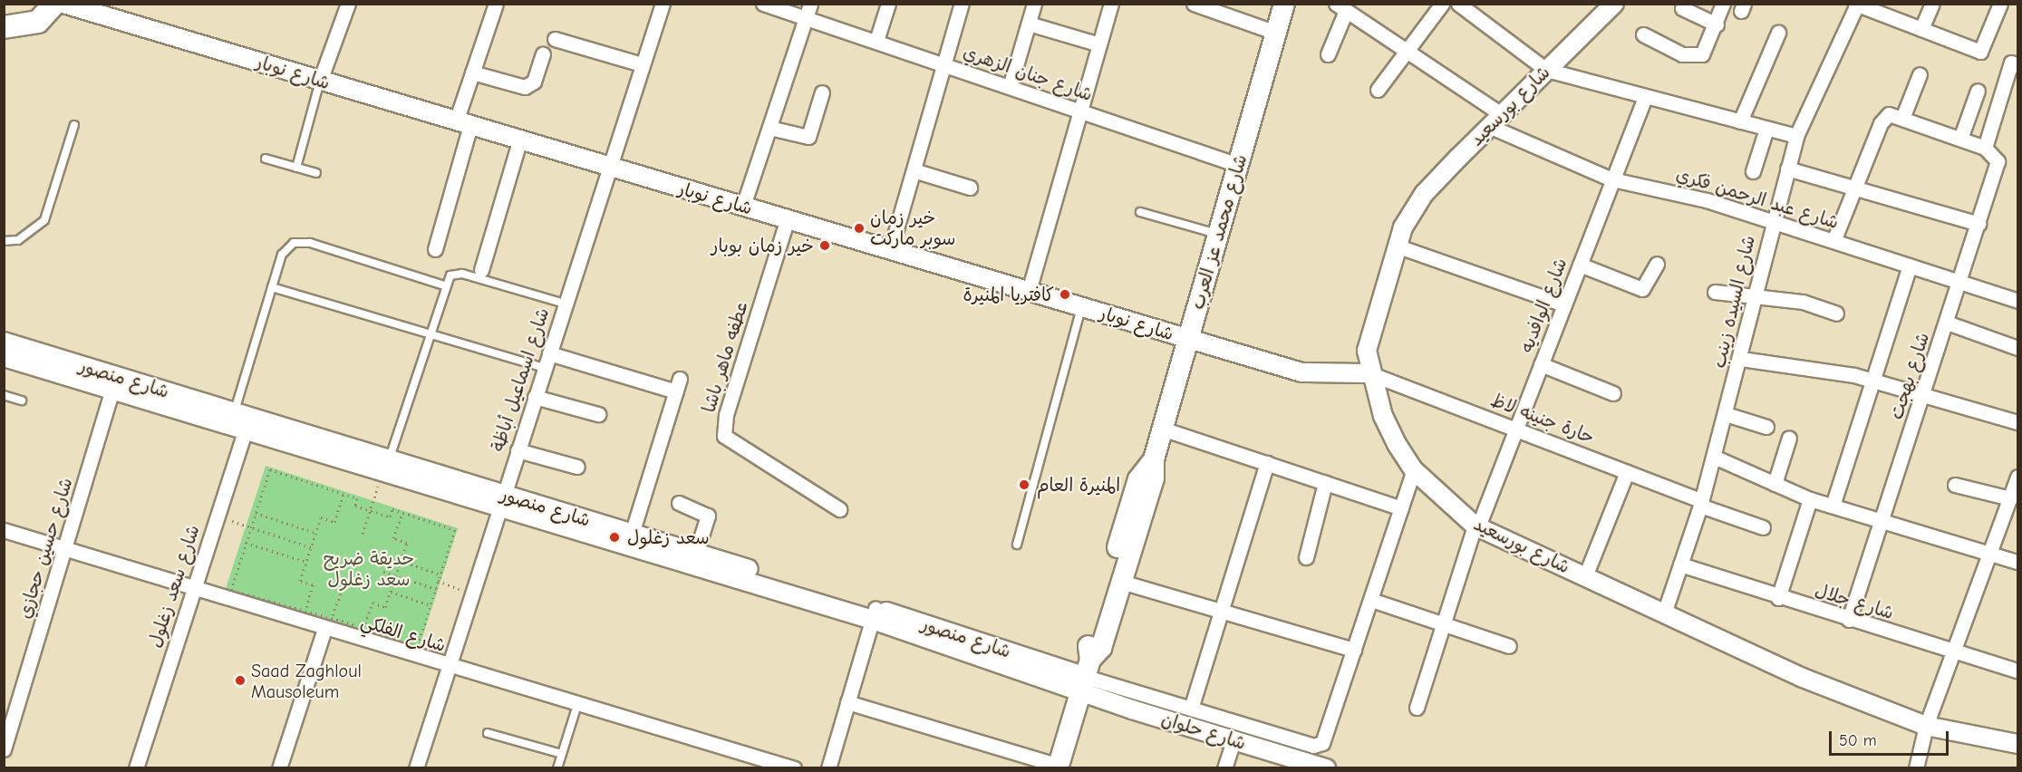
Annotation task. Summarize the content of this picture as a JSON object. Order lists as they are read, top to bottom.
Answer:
{
  "streets": {
    "main road": ["شارع محمد عز العرب"],
    "street": [
      "شارع نوبار",
      "شارع جنان الزهري",
      "شارع بورسعيد",
      "شارع عبد الرحمن فكري",
      "شارع السيده زينب",
      "شارع الوافديه",
      "عطفه ماهر باشا",
      "شارع بهجت",
      "شارع منصور",
      "شارع اسماعيل أباظة",
      "حارة جنينه لاظ",
      "شارع حسين حجازي",
      "شارع سعد زغلول",
      "شارع جلال",
      "شارع الفلكي",
      "شارع حلوان"
    ]
  },
  "crossings": [
    ["شارع نوبار", "شارع بورسعيد"],
    ["شارع نوبار", "شارع محمد عز العرب"],
    ["شارع نوبار", "عطفه ماهر باشا"],
    ["شارع نوبار", "شارع اسماعيل أباظة"],
    ["شارع نوبار", "حارة جنينه لاظ"],
    ["شارع جنان الزهري", "شارع محمد عز العرب"],
    ["شارع بورسعيد", "شارع عبد الرحمن فكري"],
    ["شارع بورسعيد", "شارع السيده زينب"],
    ["شارع بورسعيد", "شارع الوافديه"],
    ["شارع بورسعيد", "حارة جنينه لاظ"],
    ["شارع عبد الرحمن فكري", "شارع السيده زينب"],
    ["شارع عبد الرحمن فكري", "شارع الوافديه"],
    ["شارع عبد الرحمن فكري", "شارع بهجت"],
    ["شارع محمد عز العرب", "شارع منصور"],
    ["شارع محمد عز العرب", "شارع حلوان"],
    ["شارع السيده زينب", "حارة جنينه لاظ"],
    ["شارع السيده زينب", "شارع جلال"],
    ["شارع الوافديه", "حارة جنينه لاظ"],
    ["شارع بهجت", "شارع جلال"],
    ["شارع منصور", "شارع اسماعيل أباظة"],
    ["شارع منصور", "شارع حسين حجازي"],
    ["شارع منصور", "شارع سعد زغلول"],
    ["شارع منصور", "شارع حلوان"],
    ["شارع اسماعيل أباظة", "شارع الفلكي"],
    ["شارع حسين حجازي", "شارع الفلكي"],
    ["شارع سعد زغلول", "شارع الفلكي"]
  ],
  "parks": ["حديقة ضريح سعد زغلول"],
  "places": [
    "خير زمان سوبر ماركت",
    "خير زمان بوبار",
    "كافتريا المنيرة",
    "المنيرة العام",
    "سعد زغلول",
    "Saad Zaghloul Mausoleum"
  ],
  "scale_bar": "50 m"
}
